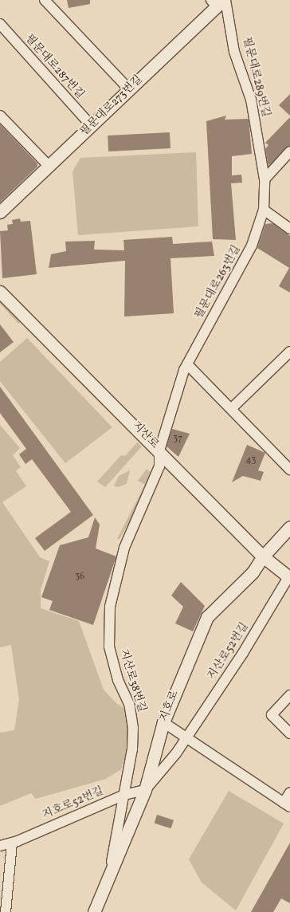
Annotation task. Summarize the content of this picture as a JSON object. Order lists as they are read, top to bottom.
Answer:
{
  "streets": {
    "street": [
      "필문대로287번길",
      "필문대로289번길",
      "필문대로273번길",
      "필문대로263번길",
      "지산로",
      "지산로52번길",
      "지산로38번길",
      "지호로",
      "지호로52번길"
    ]
  },
  "crossings": [
    ["필문대로287번길", "필문대로273번길"],
    ["필문대로289번길", "필문대로273번길"],
    ["필문대로289번길", "필문대로263번길"],
    ["필문대로263번길", "지산로"],
    ["필문대로263번길", "지산로38번길"],
    ["지산로", "지산로52번길"],
    ["지산로", "지산로38번길"],
    ["지산로", "지호로"],
    ["지산로52번길", "지호로"],
    ["지산로52번길", "지호로52번길"],
    ["지산로38번길", "지호로"],
    ["지산로38번길", "지호로52번길"],
    ["지호로", "지호로52번길"]
  ],
  "house_numbers": ["37", "43", "36"]
}
